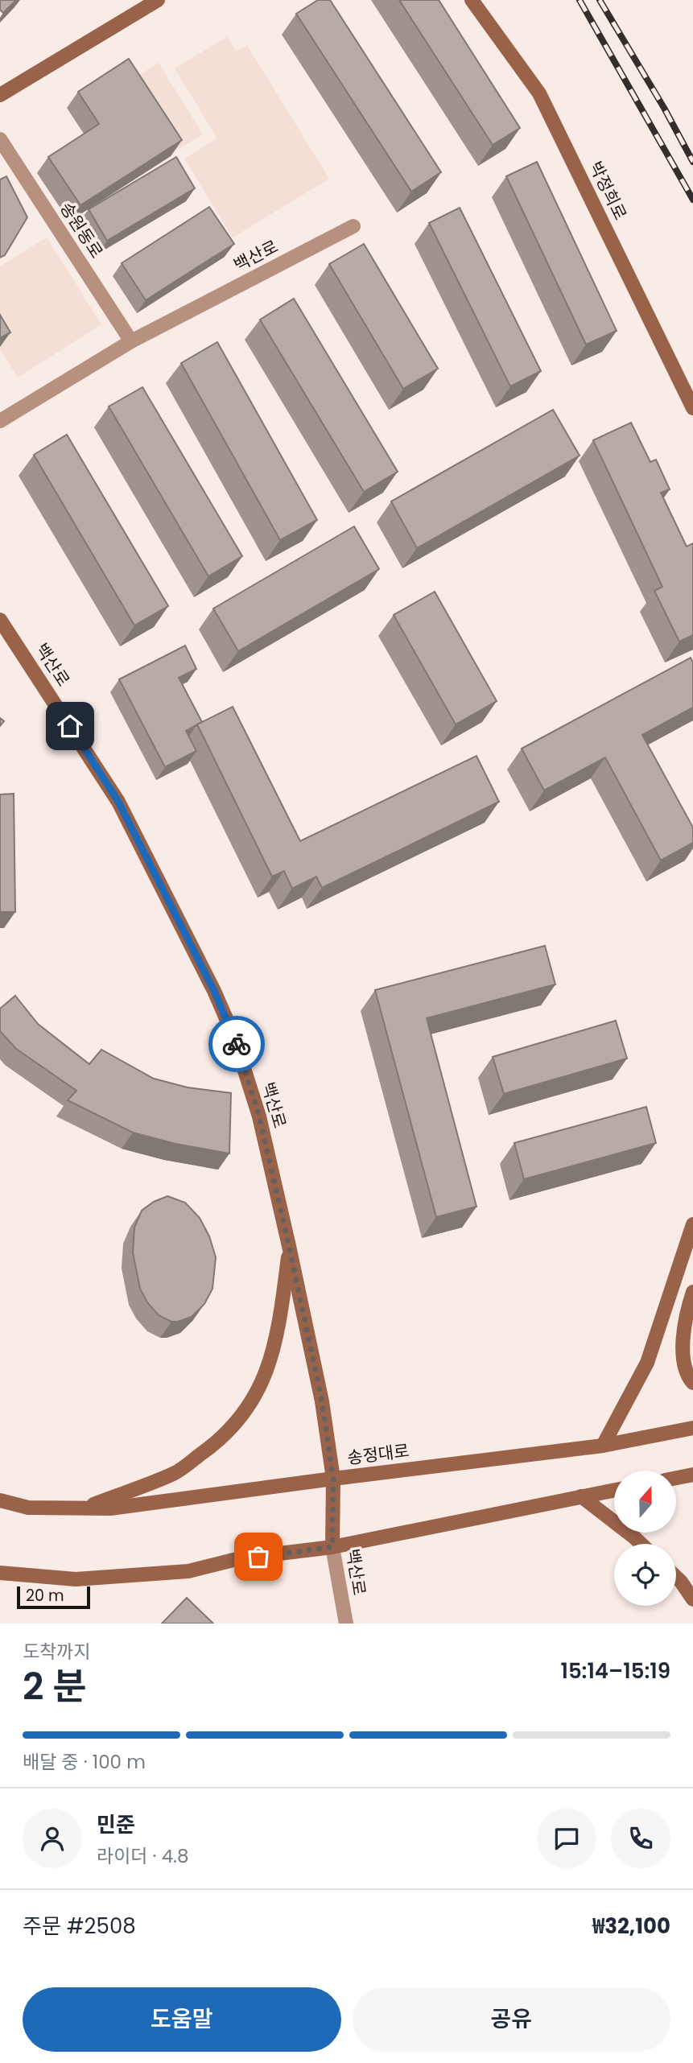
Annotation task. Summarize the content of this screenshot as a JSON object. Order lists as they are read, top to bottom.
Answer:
{
  "streets": {
    "street": [
      "박정희로",
      "송원동로",
      "백산로",
      "송정대로"
    ]
  },
  "crossings": [
    ["송원동로", "백산로"],
    ["백산로", "송정대로"]
  ],
  "scale_bar": "20 m",
  "north": "top",
  "page": {
    "scale": "20 m",
    "heading": ["2 분", "도착까지", "15:14–15:19"],
    "panel": [
      "민준",
      "라이더 · 4.8",
      "주문 #2508",
      "₩32,100"
    ],
    "bar": "배달 중 · 100 m",
    "buttons": ["도움말", "공유"]
  }
}
